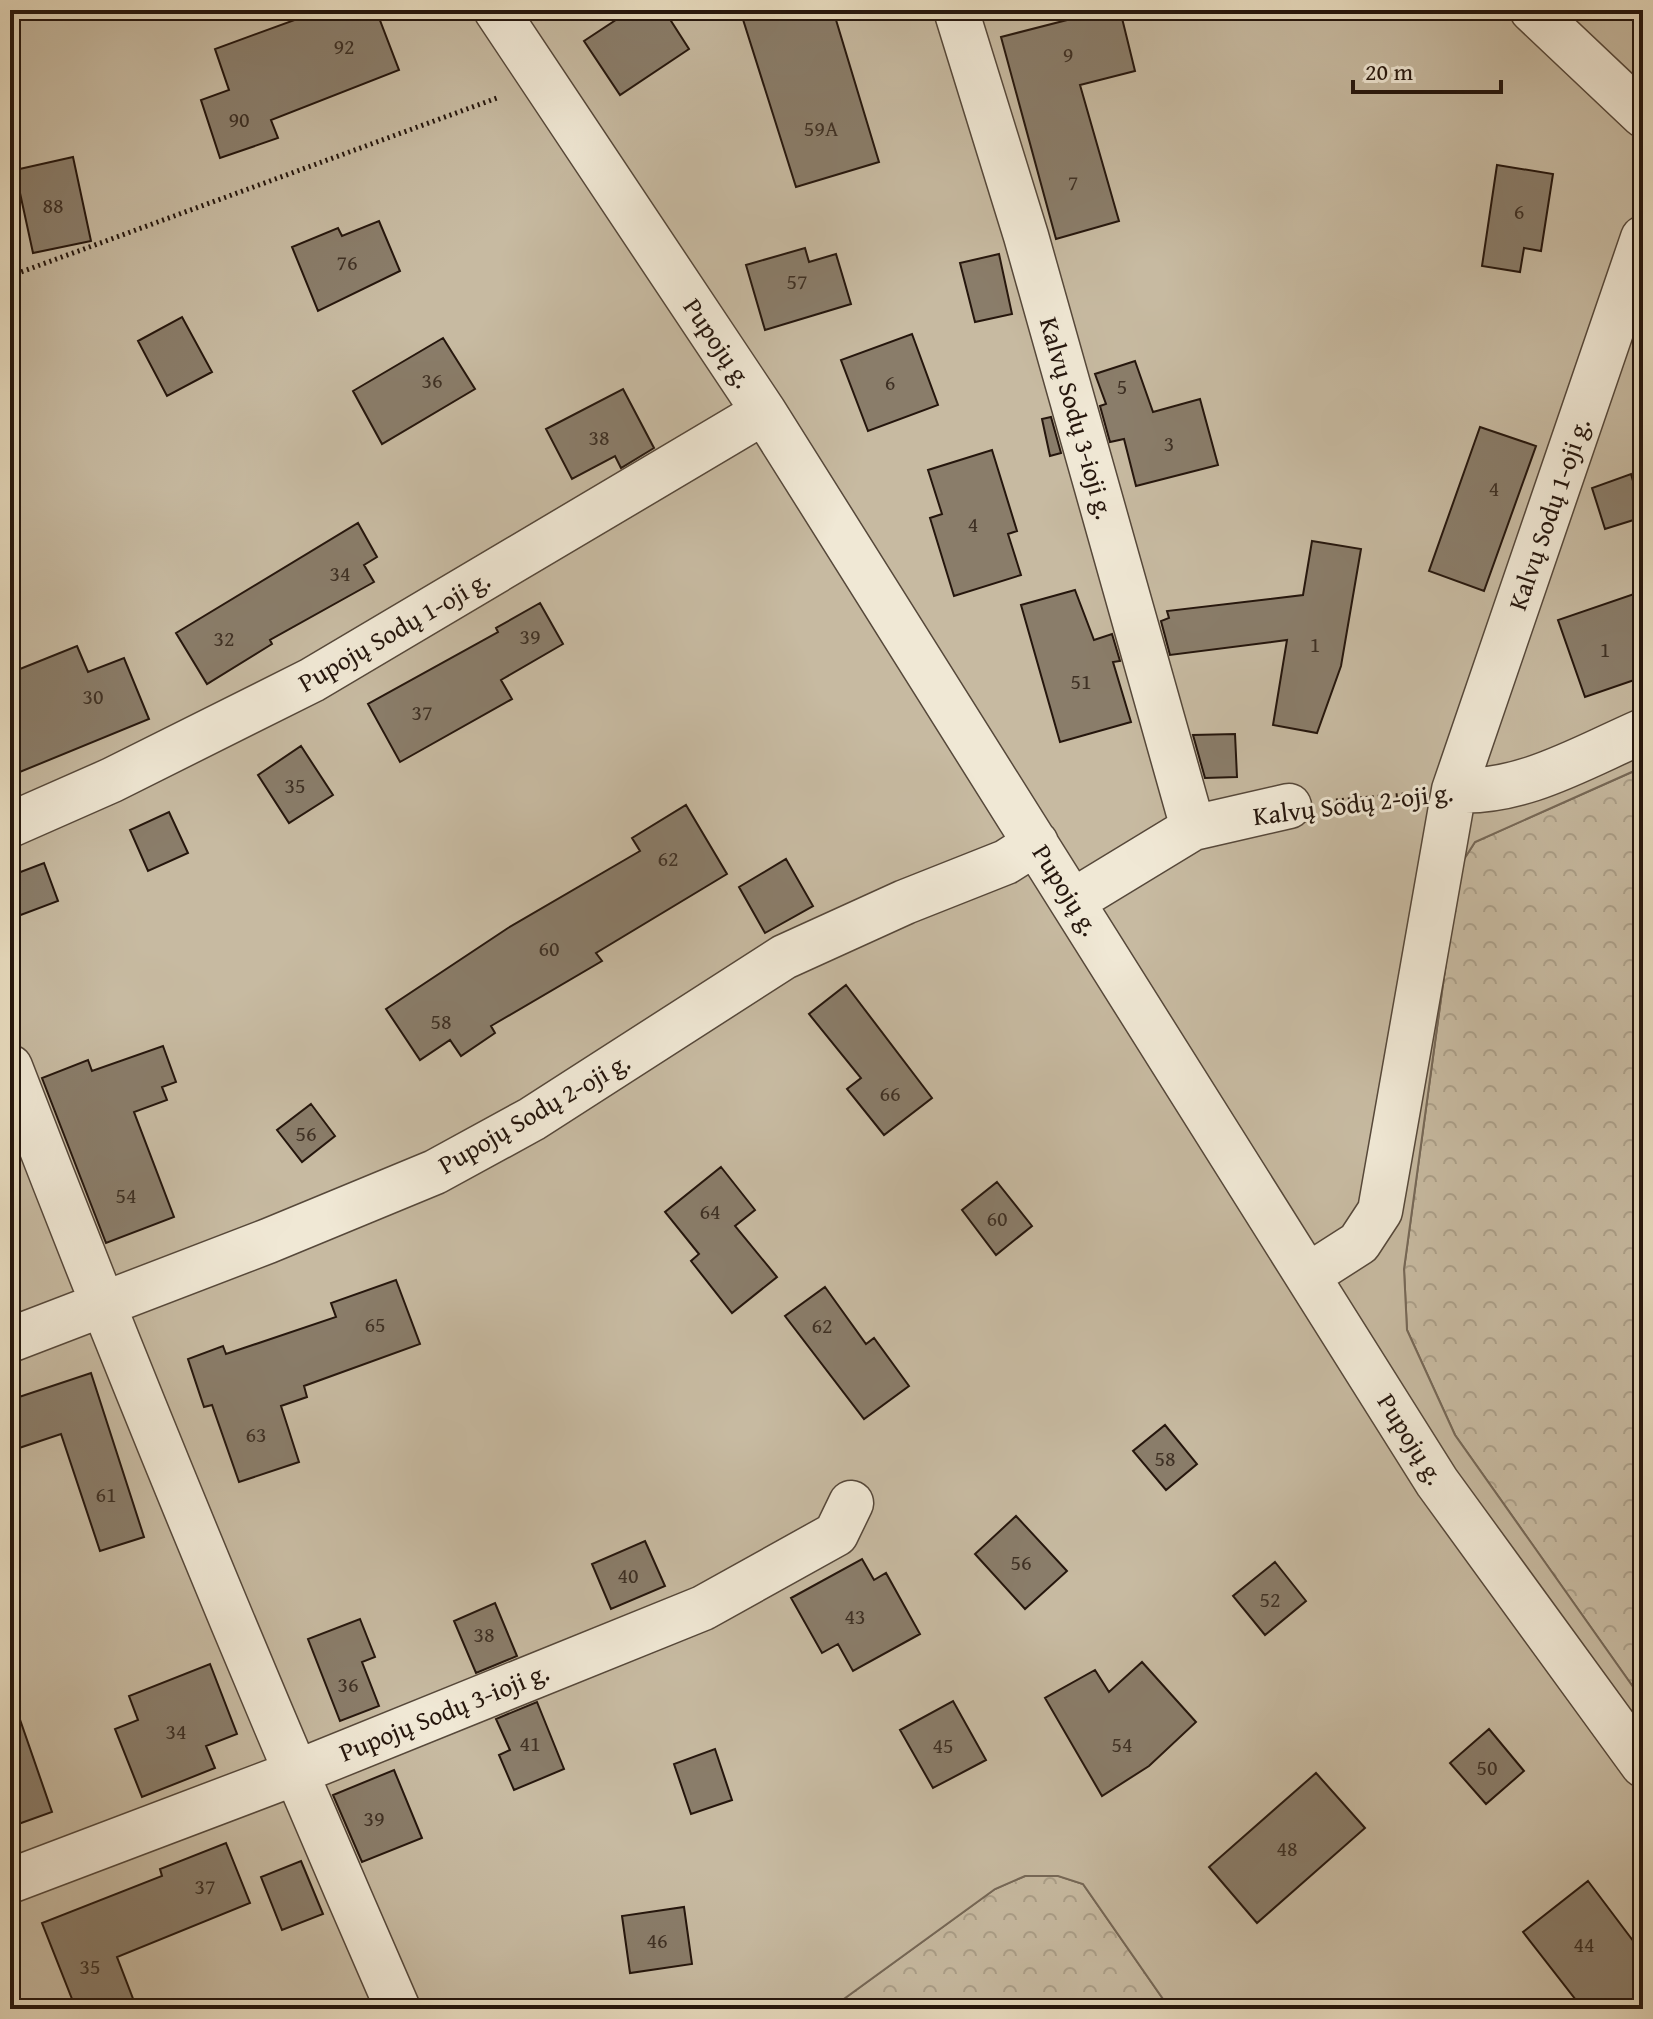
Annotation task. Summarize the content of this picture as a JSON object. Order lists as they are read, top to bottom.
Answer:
{
  "streets": {
    "street": [
      "Pupojų g.",
      "Kalvų Sodų 3-ioji g.",
      "Kalvų Sodų 1-oji g.",
      "Pupojų Sodų 1-oji g.",
      "Kalvų Sodų 2-oji g.",
      "Pupojų Sodų 2-oji g.",
      "Pupojų Sodų 3-ioji g."
    ]
  },
  "crossings": [
    ["Pupojų g.", "Kalvų Sodų 1-oji g."],
    ["Pupojų g.", "Pupojų Sodų 1-oji g."],
    ["Pupojų g.", "Kalvų Sodų 2-oji g."],
    ["Pupojų g.", "Pupojų Sodų 2-oji g."],
    ["Kalvų Sodų 3-ioji g.", "Kalvų Sodų 2-oji g."],
    ["Kalvų Sodų 1-oji g.", "Kalvų Sodų 2-oji g."]
  ],
  "house_numbers": [
    "92",
    "9",
    "90",
    "59A",
    "7",
    "88",
    "6",
    "76",
    "57",
    "36",
    "6",
    "5",
    "38",
    "3",
    "4",
    "4",
    "34",
    "39",
    "32",
    "1",
    "1",
    "51",
    "30",
    "37",
    "35",
    "62",
    "60",
    "58",
    "66",
    "56",
    "54",
    "64",
    "60",
    "65",
    "62",
    "63",
    "58",
    "61",
    "56",
    "40",
    "52",
    "43",
    "38",
    "36",
    "34",
    "41",
    "54",
    "45",
    "50",
    "39",
    "48",
    "37",
    "46",
    "44",
    "35"
  ],
  "scale_bar": "20 m"
}
